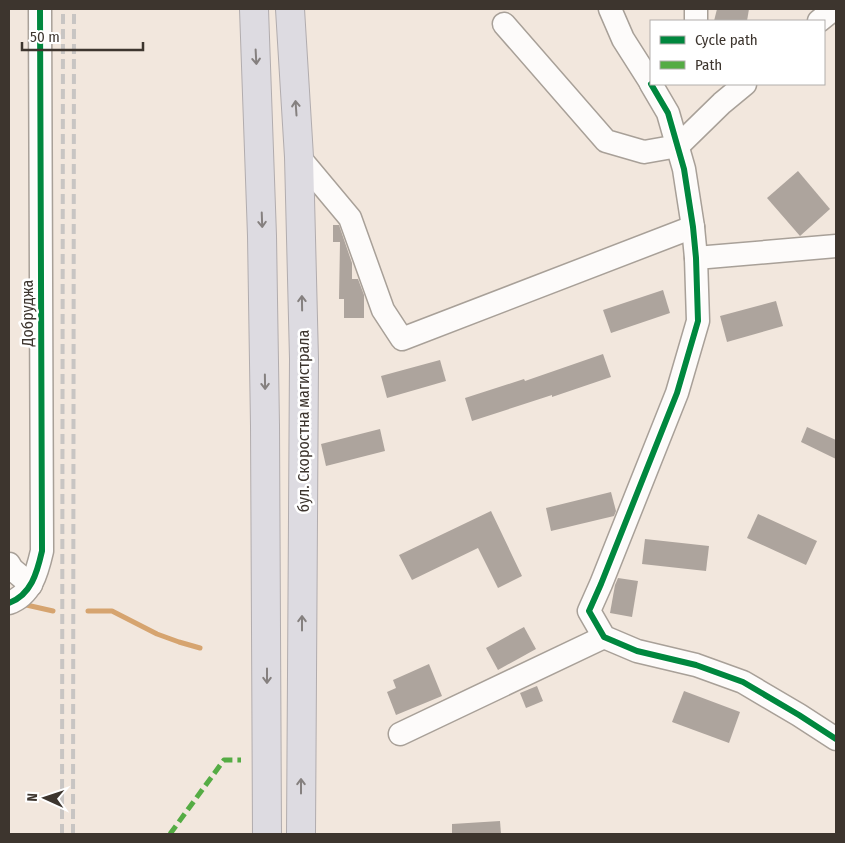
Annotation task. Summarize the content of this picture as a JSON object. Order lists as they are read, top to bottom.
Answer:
{
  "streets": {
    "highway": ["бул. Скоростна магистрала"],
    "street": ["Добруджа"]
  },
  "legend": ["Cycle path", "Path"],
  "scale_bar": "50 m",
  "north": "left"
}
